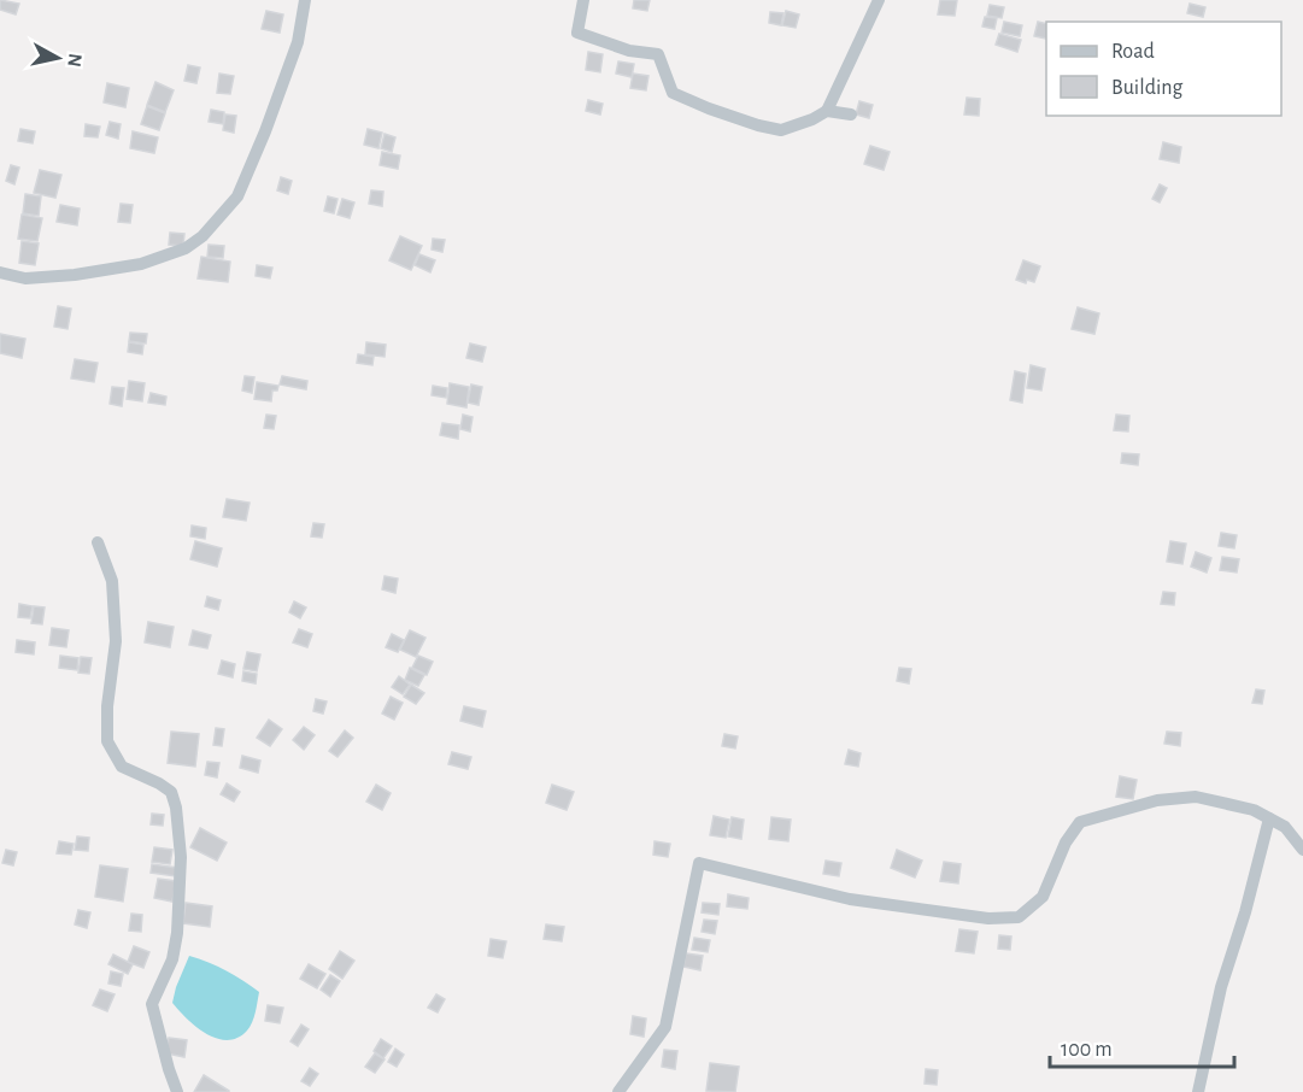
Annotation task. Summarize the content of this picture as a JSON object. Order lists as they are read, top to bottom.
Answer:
{
  "legend": ["Road", "Building"],
  "scale_bar": "100 m",
  "north": "right"
}
